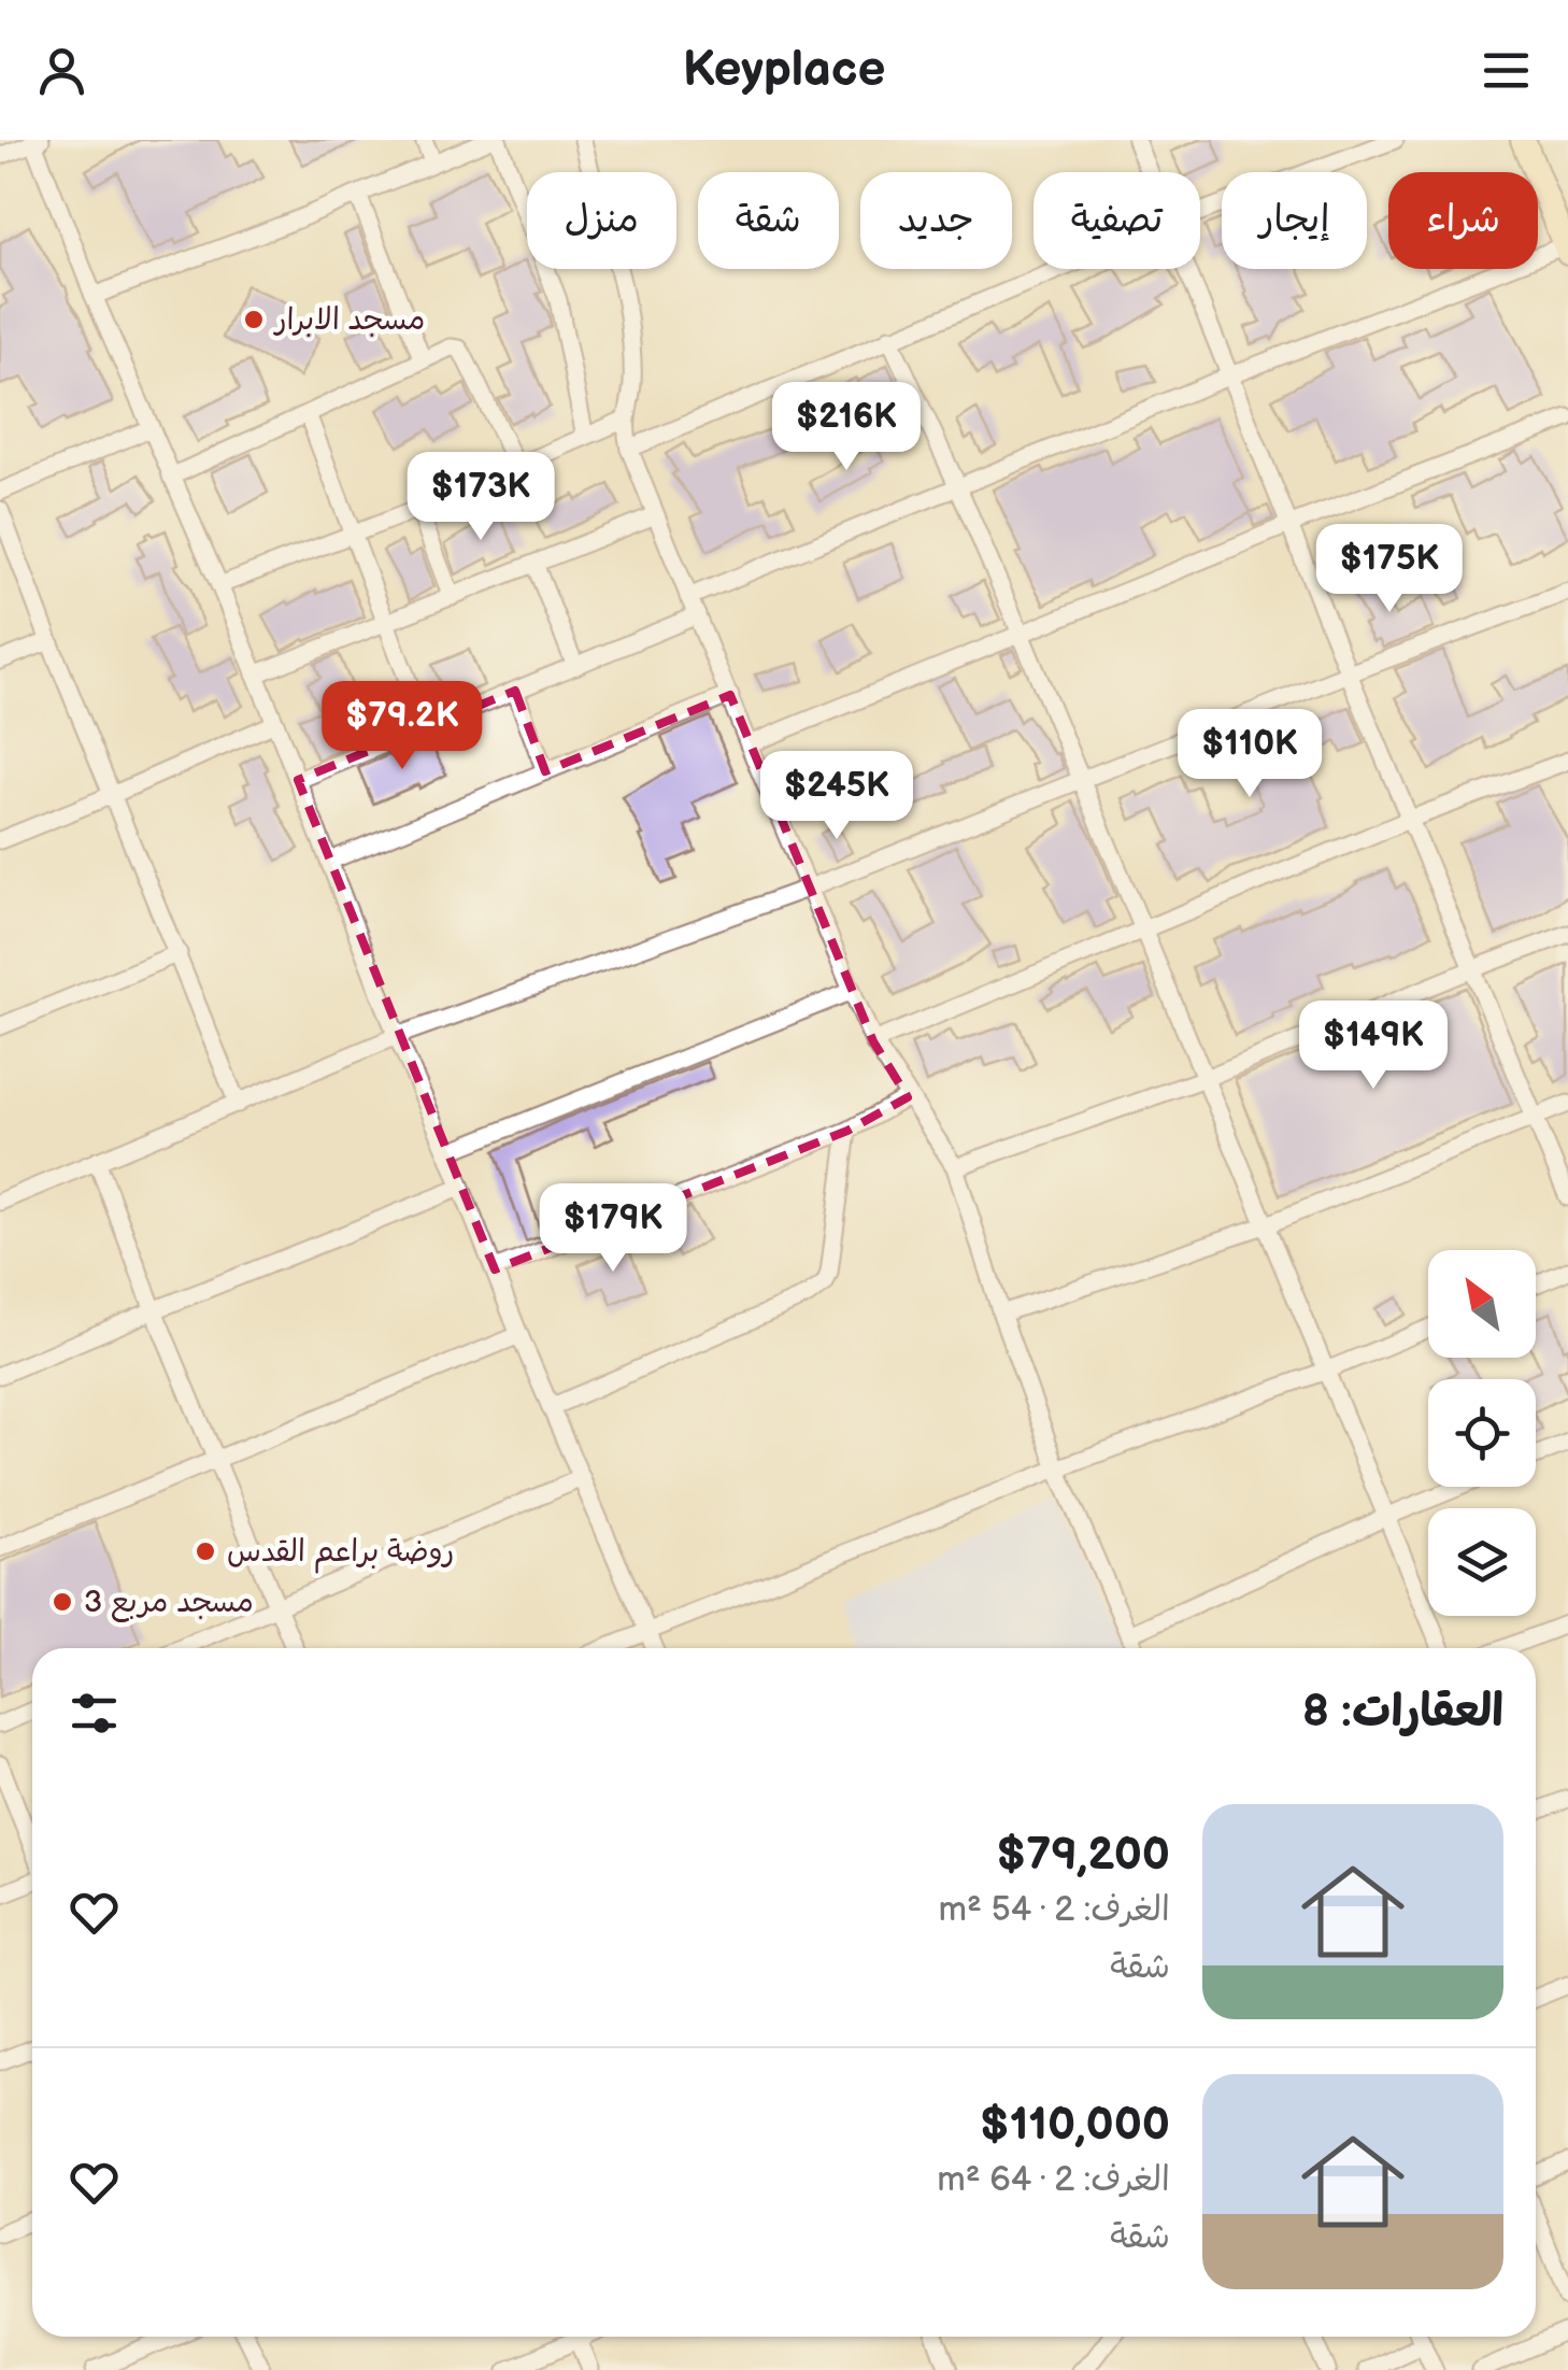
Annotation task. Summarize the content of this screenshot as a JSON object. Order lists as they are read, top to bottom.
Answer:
{
  "places": ["مسجد الابرار", "روضة براعم القدس", "مسجد مربع 3"],
  "north": "top left",
  "page": {
    "header": "Keyplace",
    "chip": [
      "شراء",
      "إيجار",
      "تصفية",
      "جديد",
      "شقة",
      "منزل"
    ],
    "price": [
      "$216K",
      "$173K",
      "$175K",
      "$79.2K",
      "$110K",
      "$245K",
      "$149K",
      "$179K"
    ],
    "heading": "العقارات: 8",
    "list": [
      {
        "name": "$79,200",
        "note": "الغرف: 2 · 54 m² · شقة"
      },
      {
        "name": "$110,000",
        "note": "الغرف: 2 · 64 m² · شقة"
      }
    ]
  }
}
